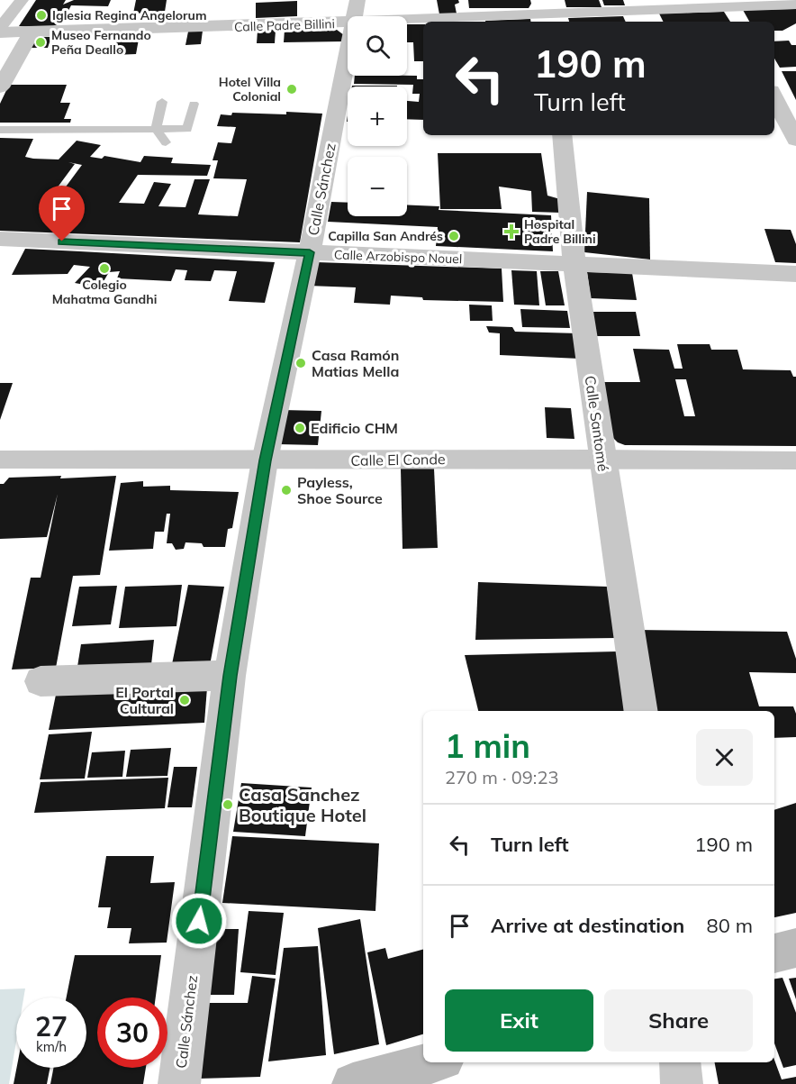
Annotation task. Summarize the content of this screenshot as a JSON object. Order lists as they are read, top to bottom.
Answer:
{
  "streets": {
    "street": [
      "Calle Padre Billini",
      "Calle Sánchez",
      "Calle Arzobispo Nouel",
      "Calle Santomé",
      "Calle El Conde"
    ]
  },
  "crossings": [
    ["Calle Padre Billini", "Calle Sánchez"],
    ["Calle Sánchez", "Calle Arzobispo Nouel"],
    ["Calle Sánchez", "Calle El Conde"],
    ["Calle Arzobispo Nouel", "Calle Santomé"],
    ["Calle Santomé", "Calle El Conde"]
  ],
  "places": {
    "other": [
      "Iglesia Regina Angelorum",
      "Museo Fernando Peña Deallo",
      "Hotel Villa Colonial",
      "Capilla San Andrés",
      "Colegio Mahatma Gandhi",
      "Casa Ramón Matias Mella",
      "Edificio CHM",
      "Payless, Shoe Source",
      "El Portal Cultural",
      "Casa Sanchez Boutique Hotel"
    ],
    "health": ["Hospital Padre Billini"]
  },
  "page": {
    "map_buttons": ["+", "−"],
    "turn": ["190 m", "Turn left"],
    "heading": ["1 min", "270 m · 09:23"],
    "list": [
      {
        "name": "Turn left",
        "value": "190 m"
      },
      {
        "name": "Arrive at destination",
        "value": "80 m"
      }
    ],
    "buttons": ["Exit", "Share"],
    "speed": "27 km/h",
    "limit": "30"
  }
}
